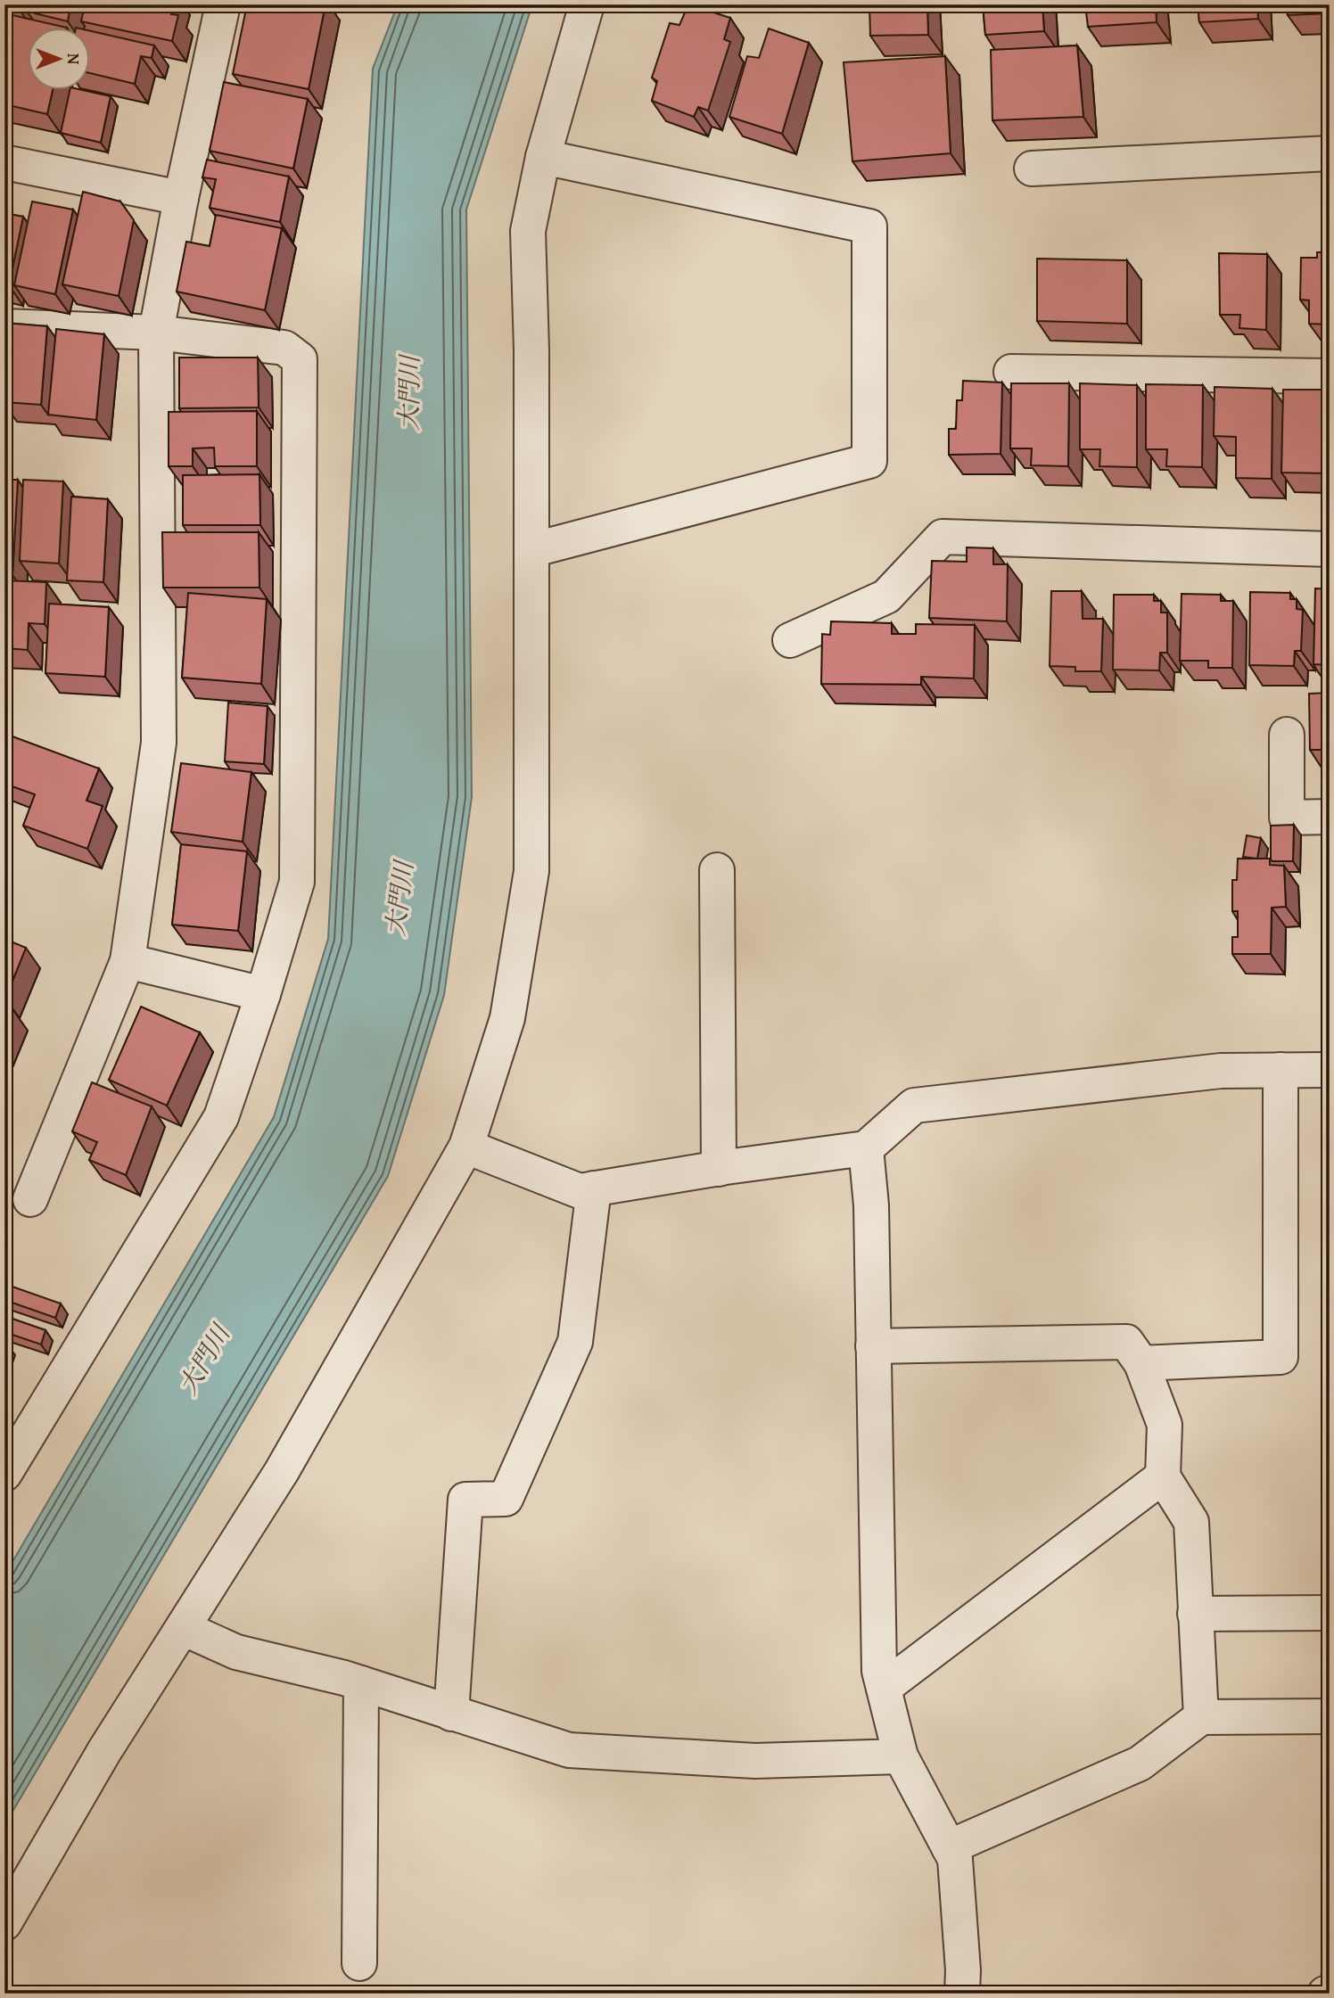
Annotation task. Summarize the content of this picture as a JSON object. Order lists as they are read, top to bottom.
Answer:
{
  "water": ["大門川"],
  "north": "right"
}
